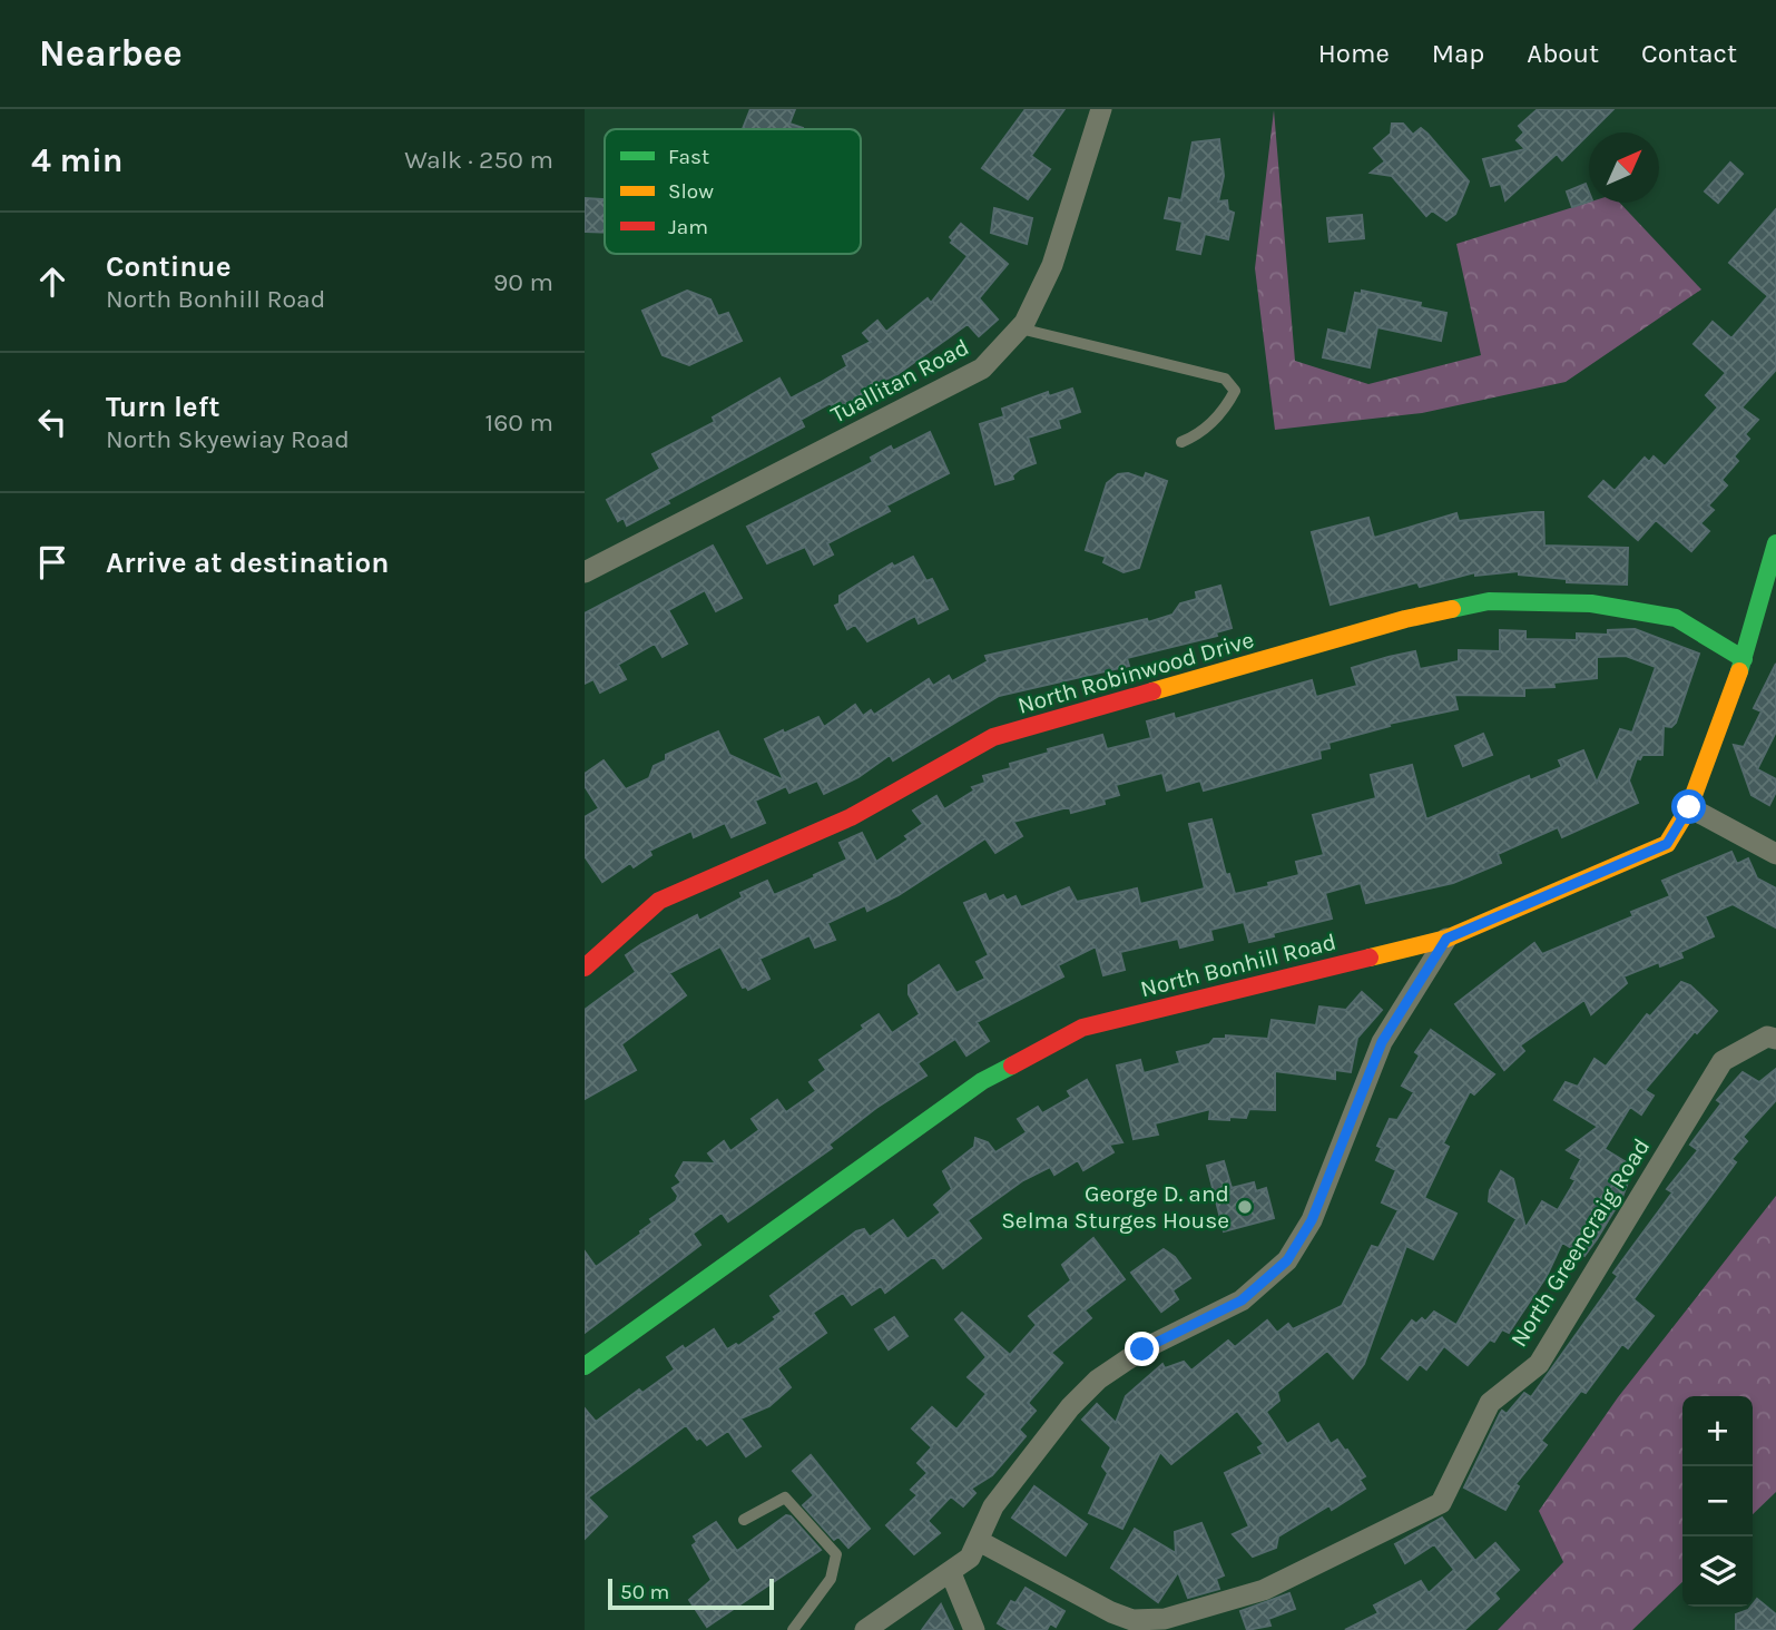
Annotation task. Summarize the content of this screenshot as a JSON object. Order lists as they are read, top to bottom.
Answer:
{
  "streets": {
    "street": [
      "Tuallitan Road",
      "North Robinwood Drive",
      "North Bonhill Road",
      "North Greencraig Road"
    ]
  },
  "crossings": [
    ["North Robinwood Drive", "North Bonhill Road"]
  ],
  "places": ["George D. and Selma Sturges House"],
  "legend": ["Fast", "Slow", "Jam"],
  "scale_bar": "50 m",
  "north": "top right",
  "page": {
    "header": "Nearbee",
    "nav": [
      "Home",
      "Map",
      "About",
      "Contact"
    ],
    "heading": ["4 min", "Walk · 250 m"],
    "list": [
      ["Continue", "North Bonhill Road", "90 m"],
      ["Turn left", "North Skyewiay Road", "160 m"],
      "Arrive at destination"
    ],
    "map_buttons": ["+", "−"],
    "scale": "50 m"
  }
}
